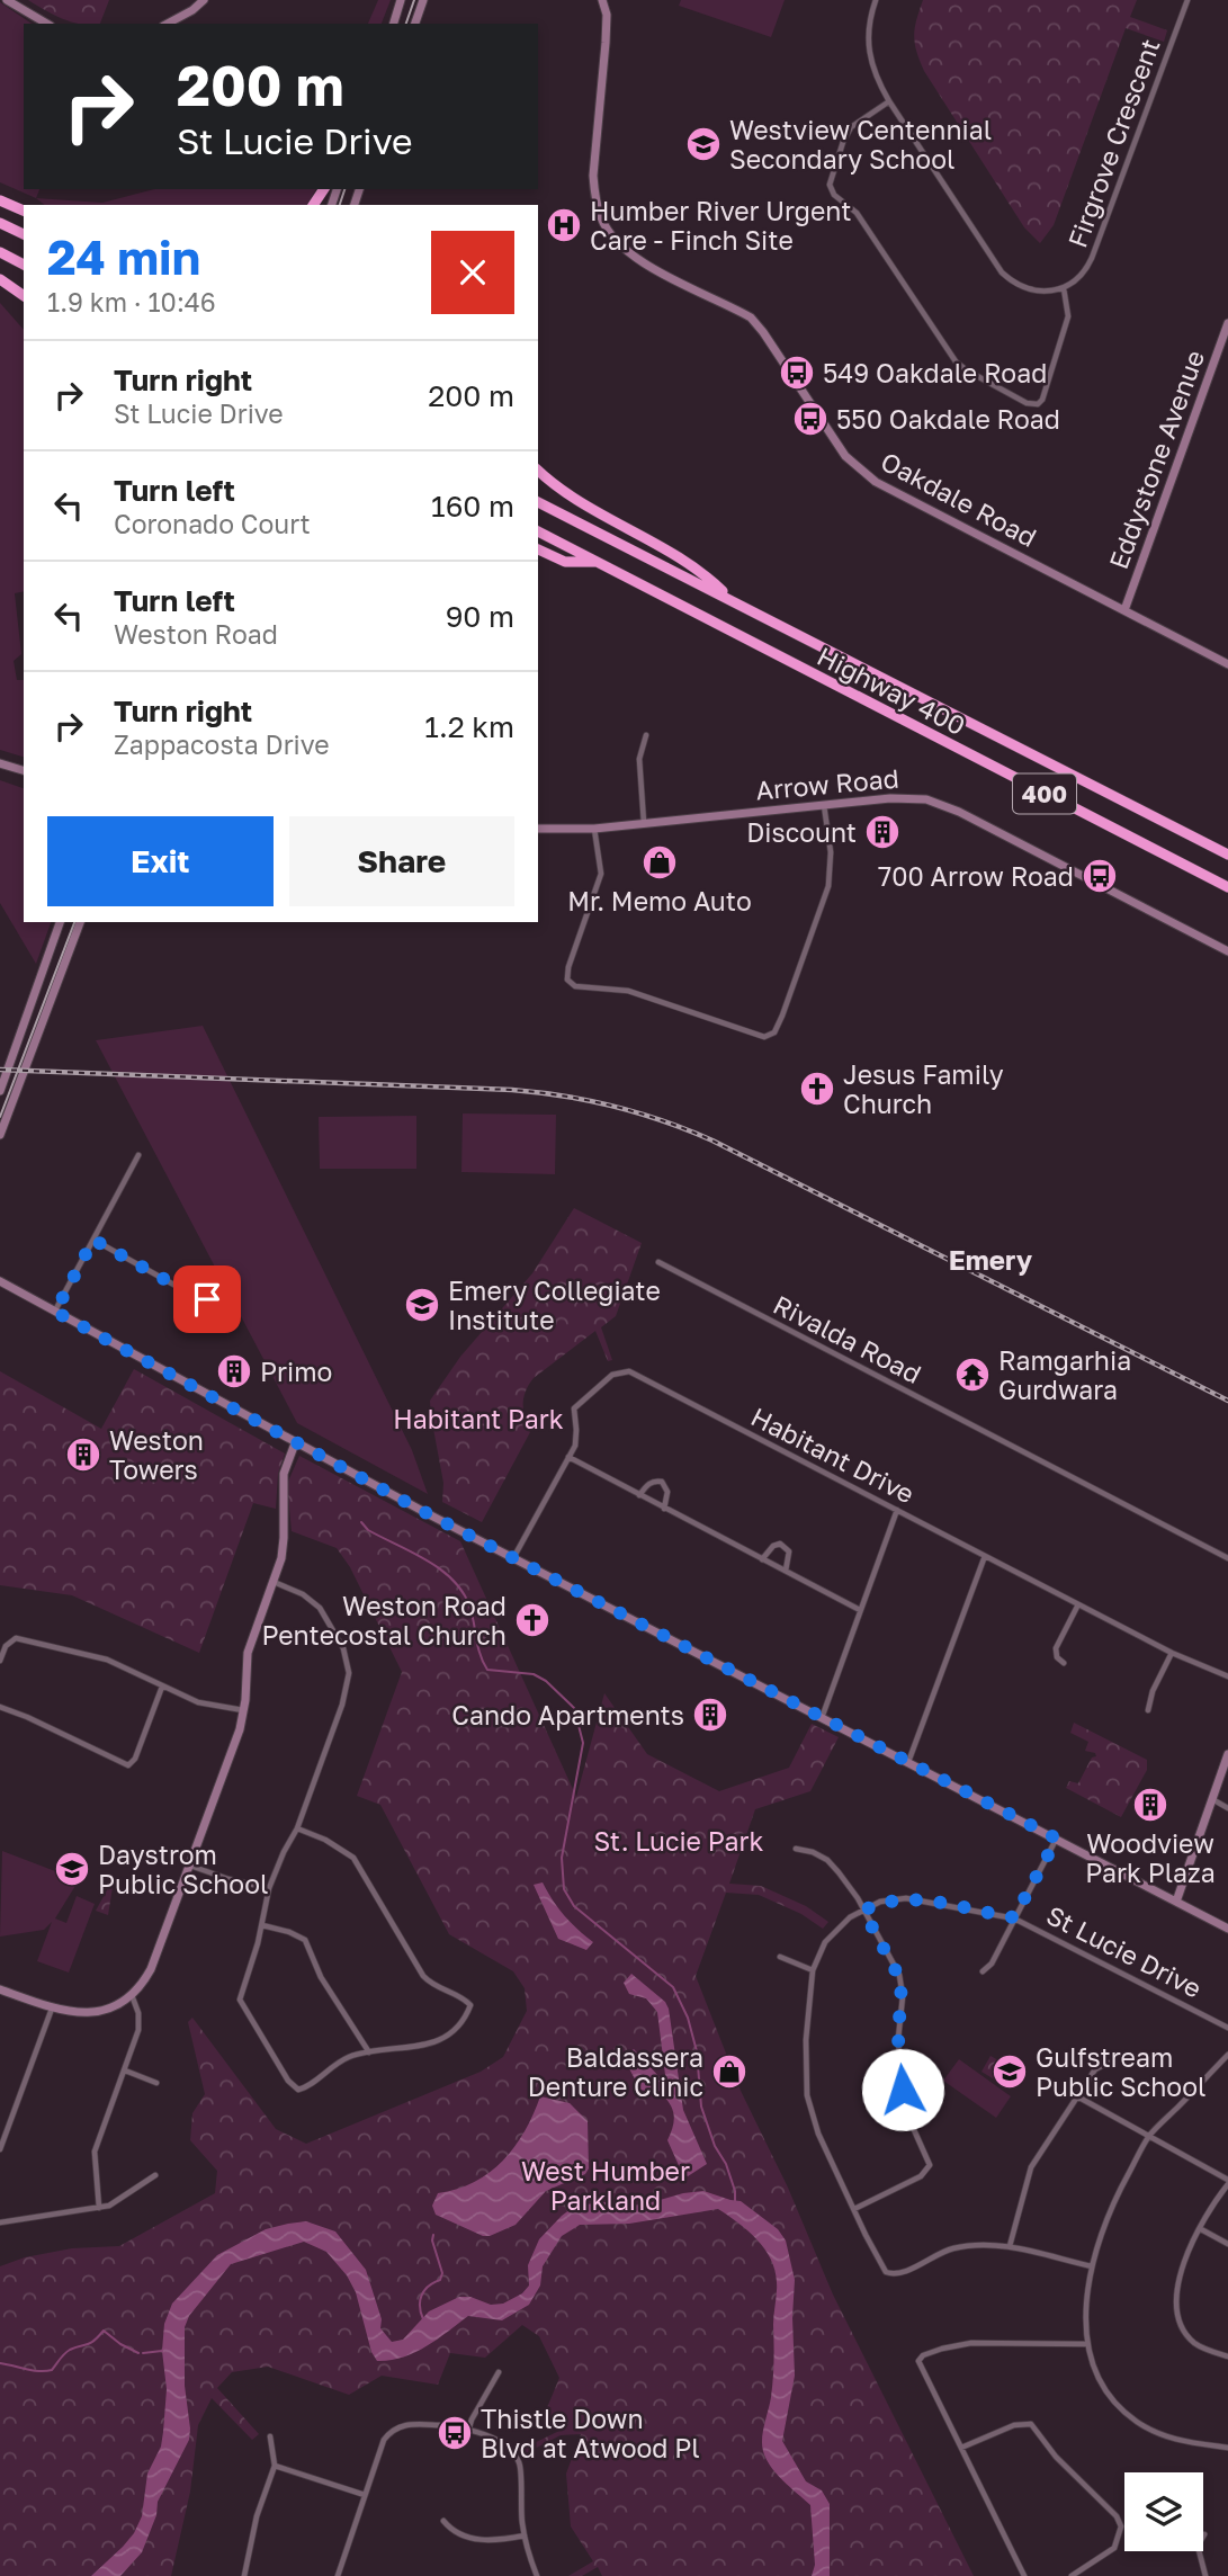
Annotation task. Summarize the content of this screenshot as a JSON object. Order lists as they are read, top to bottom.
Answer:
{
  "streets": {
    "highway": ["Highway 400", "400"],
    "street": [
      "Firgrove Crescent",
      "Eddystone Avenue",
      "Oakdale Road",
      "Arrow Road",
      "Rivalda Road",
      "Habitant Drive",
      "St Lucie Drive"
    ]
  },
  "crossings": [
    ["Eddystone Avenue", "Oakdale Road"]
  ],
  "districts": ["Emery"],
  "parks": ["Habitant Park", "St. Lucie Park", "West Humber Parkland"],
  "places": {
    "school or university": [
      "Westview Centennial Secondary School",
      "Emery Collegiate Institute",
      "Daystrom Public School",
      "Gulfstream Public School"
    ],
    "hospital": ["Humber River Urgent Care - Finch Site"],
    "bus stop": [
      "549 Oakdale Road",
      "550 Oakdale Road",
      "700 Arrow Road",
      "Thistle Down Blvd at Atwood Pl"
    ],
    "building": [
      "Discount",
      "Primo",
      "Weston Towers",
      "Cando Apartments",
      "Woodview Park Plaza"
    ],
    "shop": ["Mr. Memo Auto", "Baldassera Denture Clinic"],
    "church": ["Jesus Family Church", "Weston Road Pentecostal Church"],
    "temple": ["Ramgarhia Gurdwara"]
  },
  "page": {
    "turn": ["200 m", "St Lucie Drive"],
    "heading": ["24 min", "1.9 km · 10:46"],
    "list": [
      {
        "name": "Turn right",
        "note": "St Lucie Drive",
        "value": "200 m"
      },
      {
        "name": "Turn left",
        "note": "Coronado Court",
        "value": "160 m"
      },
      {
        "name": "Turn left",
        "note": "Weston Road",
        "value": "90 m"
      },
      {
        "name": "Turn right",
        "note": "Zappacosta Drive",
        "value": "1.2 km"
      }
    ],
    "buttons": ["Exit", "Share"]
  }
}
